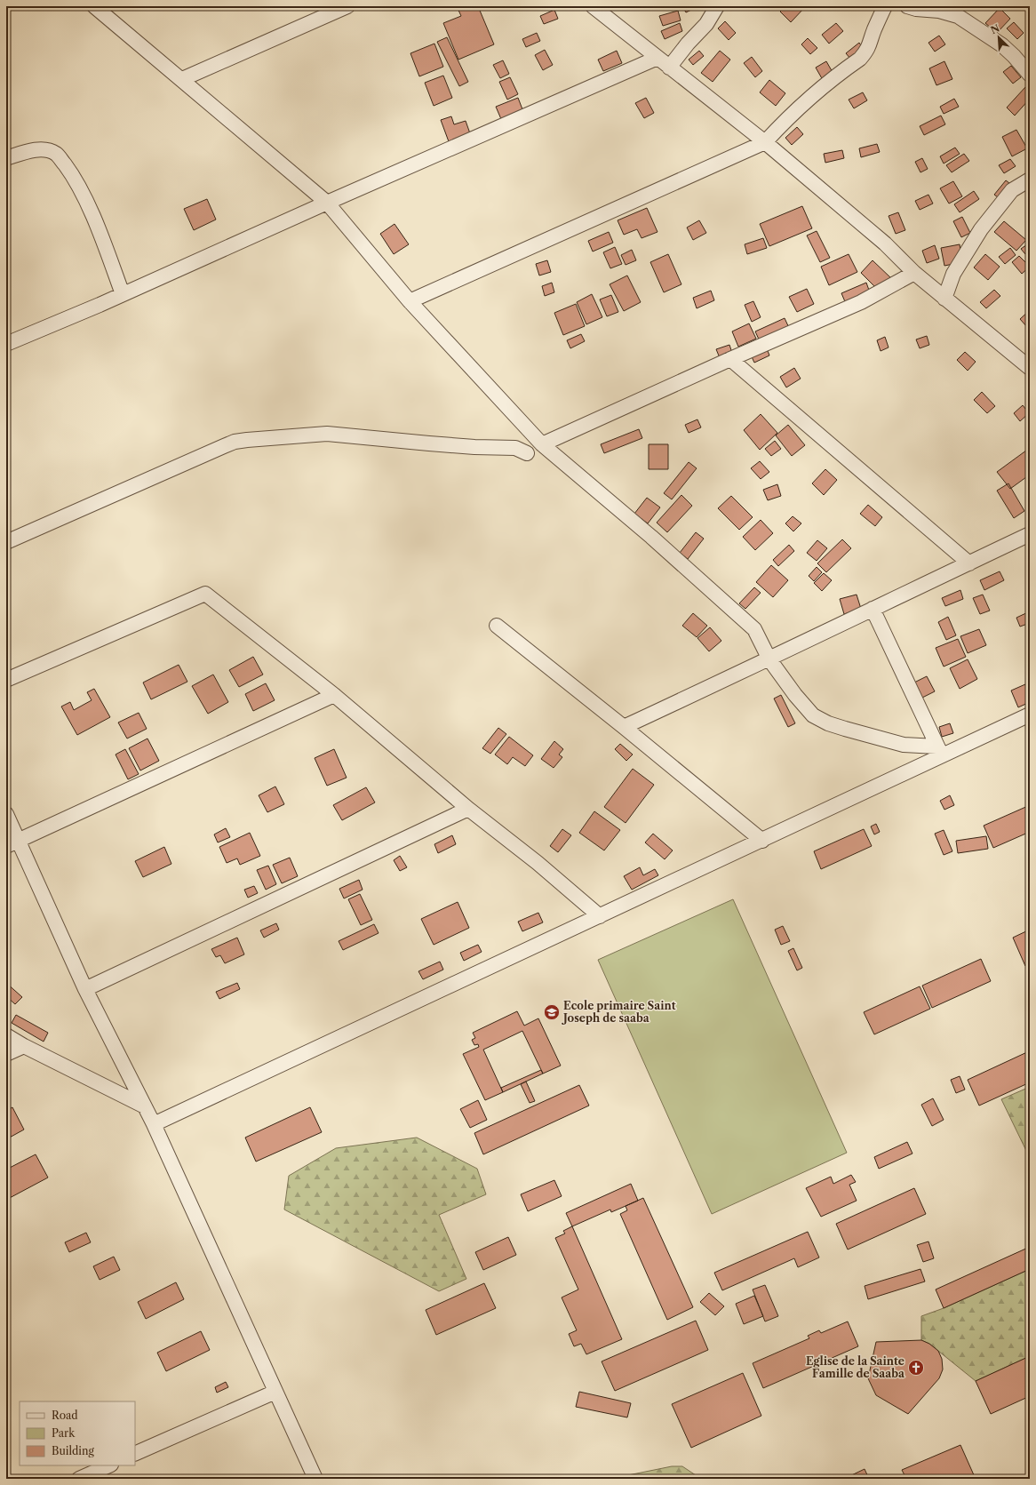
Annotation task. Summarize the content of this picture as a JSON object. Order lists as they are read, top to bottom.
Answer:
{
  "places": {
    "school or university": ["Ecole primaire Saint Joseph de saaba"],
    "church": ["Eglise de la Sainte Famille de Saaba"]
  },
  "legend": ["Road", "Park", "Building"],
  "north": "top left"
}
